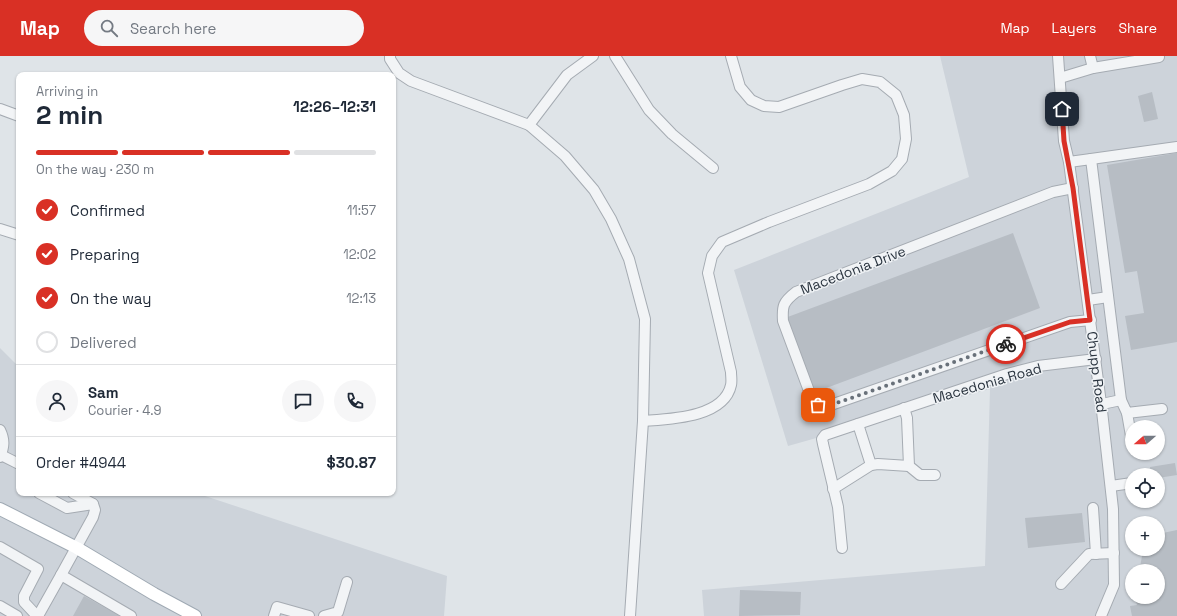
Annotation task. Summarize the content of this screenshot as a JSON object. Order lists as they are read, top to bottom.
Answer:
{
  "streets": {
    "street": ["Macedonia Drive", "Chupp Road", "Macedonia Road"]
  },
  "crossings": [
    ["Macedonia Drive", "Chupp Road"],
    ["Chupp Road", "Macedonia Road"]
  ],
  "north": "left",
  "page": {
    "header": "Map",
    "search": "Search here",
    "nav": ["Map", "Layers", "Share"],
    "heading": ["2 min", "Arriving in", "12:26–12:31"],
    "panel": [
      "Sam",
      "Courier · 4.9",
      "Order #4944",
      "$30.87"
    ],
    "bar": "On the way · 230 m",
    "list": [
      ["Confirmed", "11:57"],
      ["Preparing", "12:02"],
      ["On the way", "12:13"],
      "Delivered"
    ],
    "map_buttons": ["+", "−"]
  }
}
